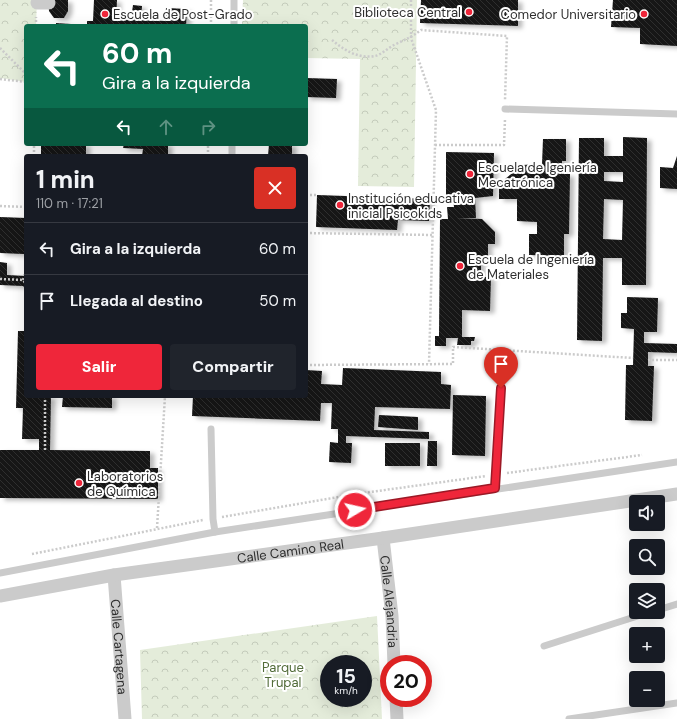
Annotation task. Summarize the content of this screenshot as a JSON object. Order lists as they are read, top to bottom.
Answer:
{
  "streets": {
    "street": ["Calle Camino Real", "Calle Alejandria", "Calle Cartagena"]
  },
  "crossings": [
    ["Calle Camino Real", "Calle Alejandria"],
    ["Calle Camino Real", "Calle Cartagena"]
  ],
  "parks": ["Parque Trupal"],
  "places": [
    "Biblioteca Central",
    "Escuela de Post-Grado",
    "Comedor Universitario",
    "Escuela de Igeniería Mecatrónica",
    "Institución educativa inicial Psicokids",
    "Escuela de Ingeniería de Materiales",
    "Laboratorios de Química"
  ],
  "page": {
    "turn": ["60 m", "Gira a la izquierda"],
    "heading": ["1 min", "110 m · 17:21"],
    "list": [
      {
        "name": "Gira a la izquierda",
        "value": "60 m"
      },
      {
        "name": "Llegada al destino",
        "value": "50 m"
      }
    ],
    "buttons": ["Salir", "Compartir"],
    "map_buttons": ["+", "−"],
    "speed": "15 km/h",
    "limit": "20"
  }
}
